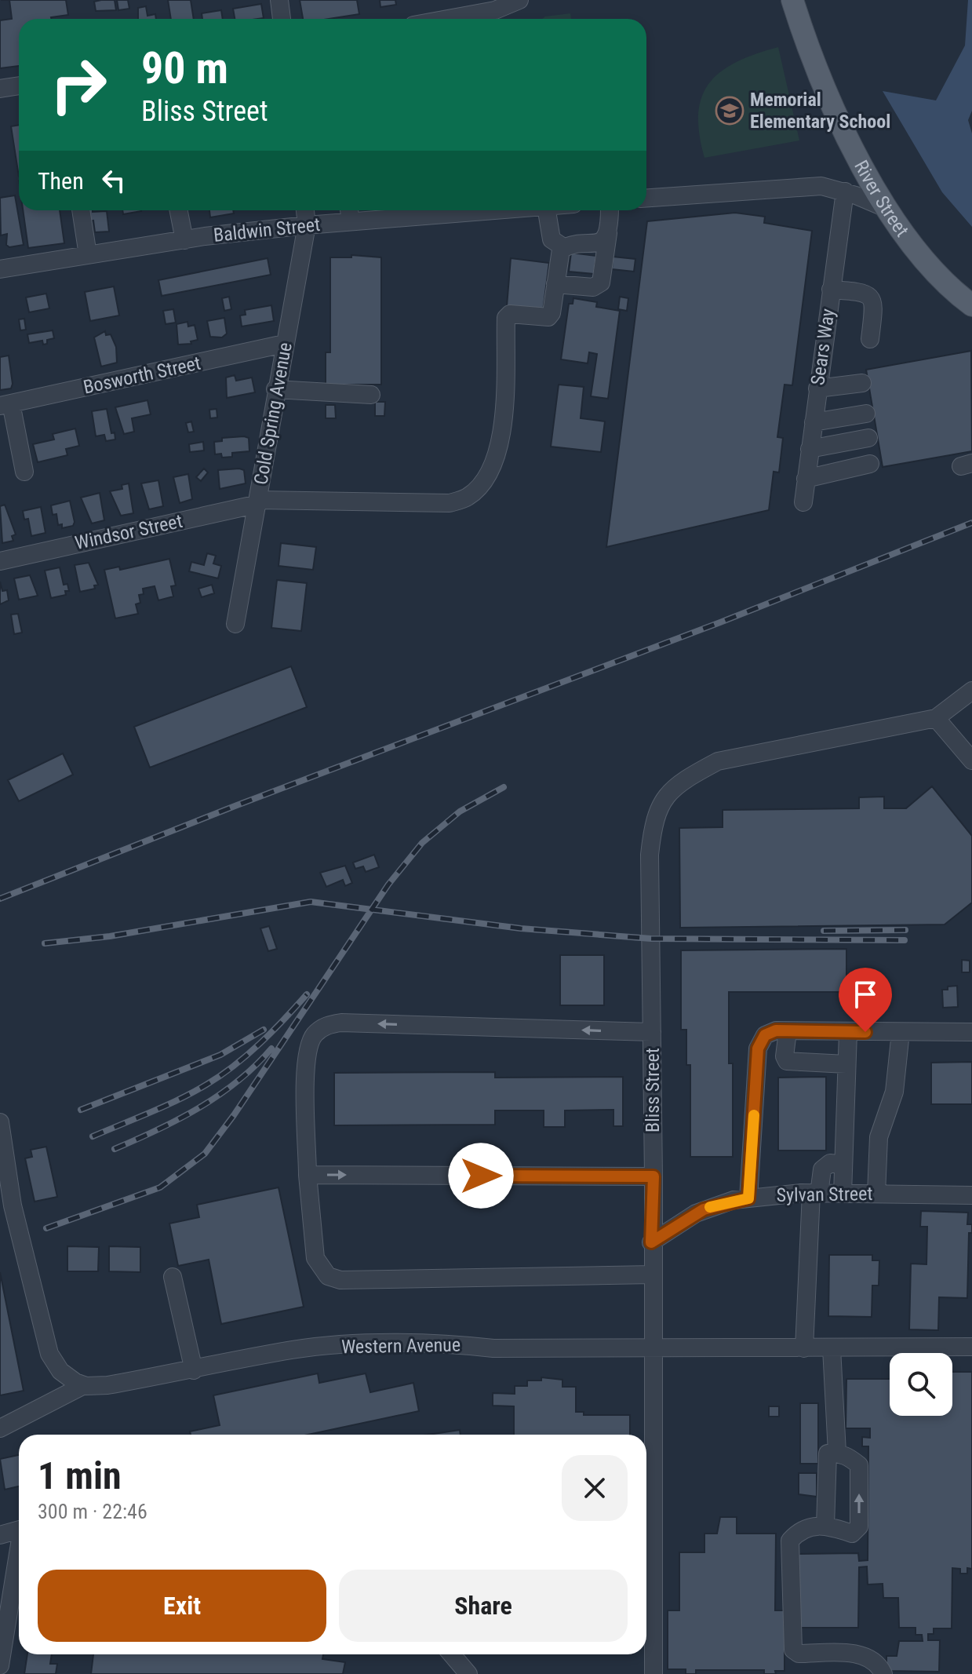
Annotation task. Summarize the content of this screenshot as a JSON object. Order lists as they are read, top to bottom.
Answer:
{
  "streets": {
    "main road": ["River Street"],
    "street": [
      "Baldwin Street",
      "Sears Way",
      "Bosworth Street",
      "Cold Spring Avenue",
      "Windsor Street",
      "Bliss Street",
      "Sylvan Street",
      "Western Avenue"
    ]
  },
  "crossings": [
    ["Baldwin Street", "Cold Spring Avenue"],
    ["Bosworth Street", "Cold Spring Avenue"],
    ["Cold Spring Avenue", "Windsor Street"],
    ["Bliss Street", "Sylvan Street"],
    ["Bliss Street", "Western Avenue"]
  ],
  "places": {
    "school or university": ["Memorial Elementary School"]
  },
  "page": {
    "turn": ["90 m", "Bliss Street"],
    "then": "Then",
    "heading": ["1 min", "300 m · 22:46"],
    "buttons": ["Exit", "Share"]
  }
}
